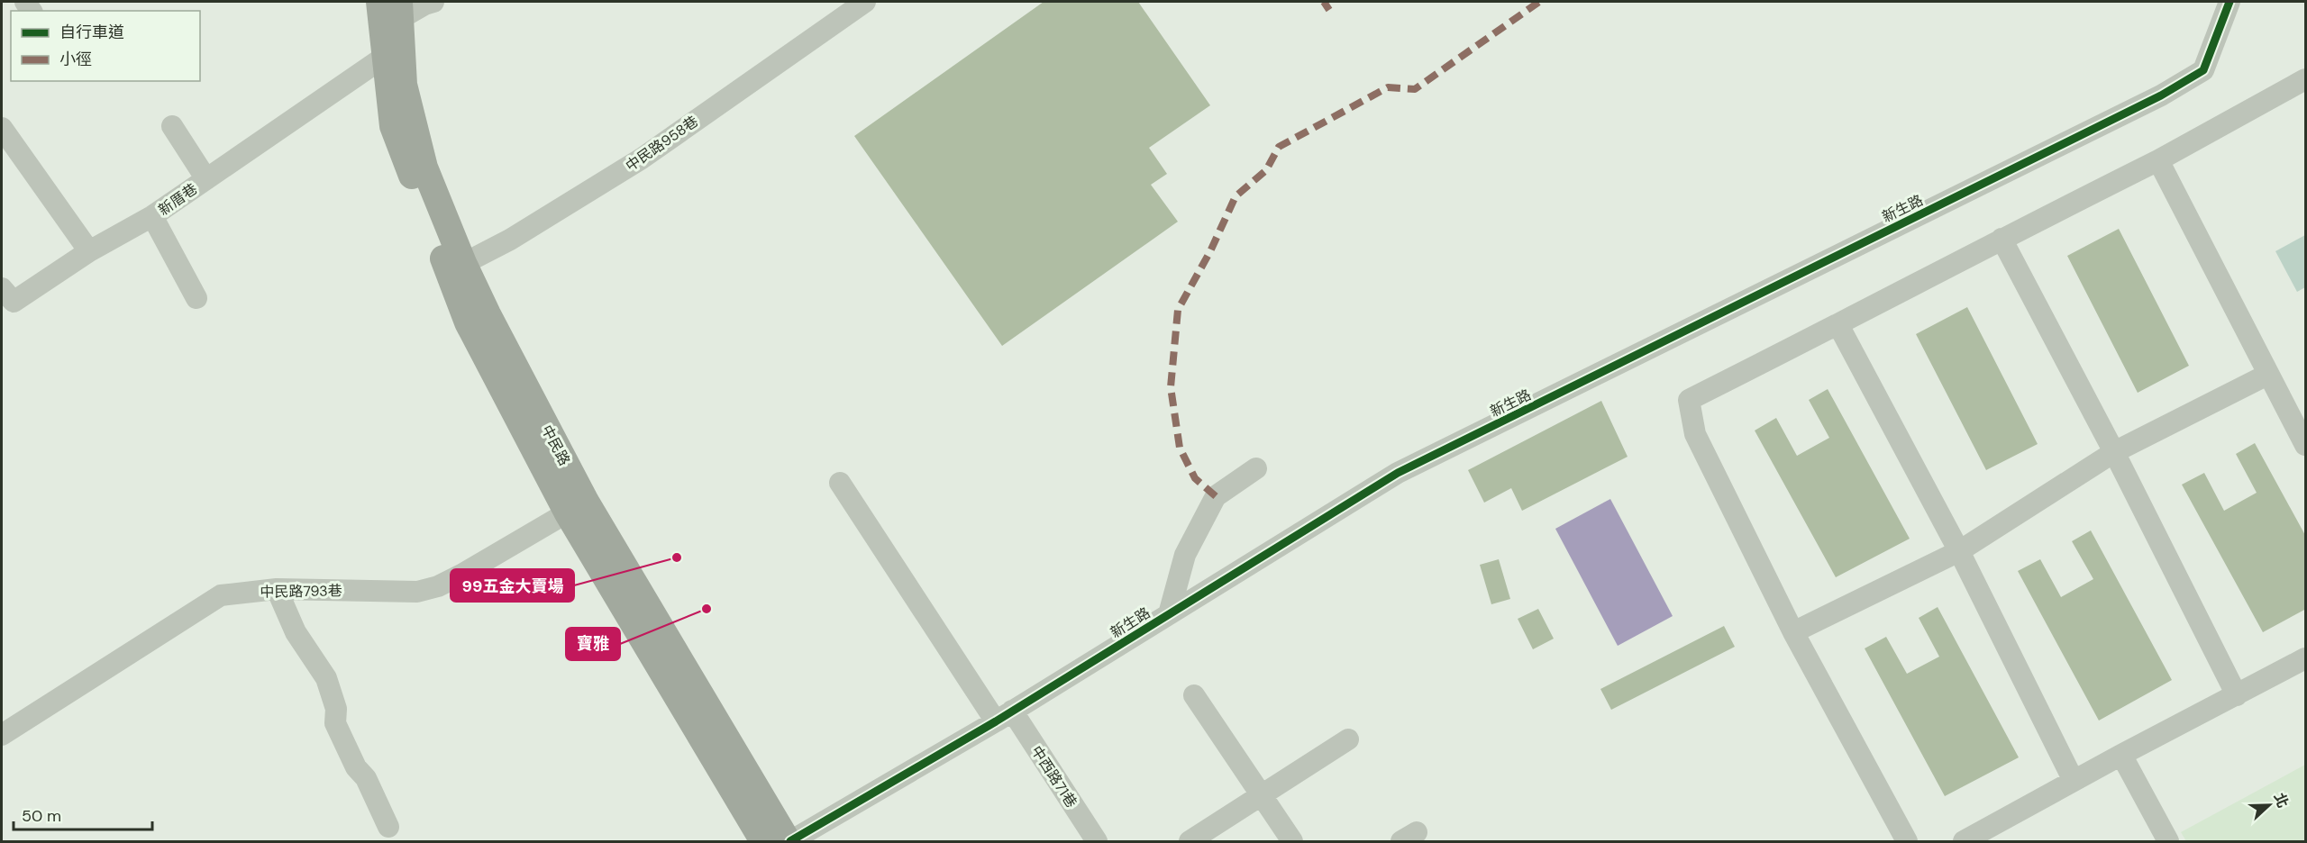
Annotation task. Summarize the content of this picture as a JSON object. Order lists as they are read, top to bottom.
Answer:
{
  "streets": {
    "main road": ["中民路"],
    "street": [
      "中民路958巷",
      "新厝巷",
      "新生路",
      "中民路793巷",
      "中西路71巷"
    ]
  },
  "crossings": [
    ["中民路958巷", "中民路"],
    ["新厝巷", "中民路"],
    ["新生路", "中民路"],
    ["新生路", "中西路71巷"],
    ["中民路", "中民路793巷"]
  ],
  "places": ["99五金大賣場", "寶雅"],
  "legend": ["自行車道", "小徑"],
  "scale_bar": "50 m",
  "north": "right"
}
